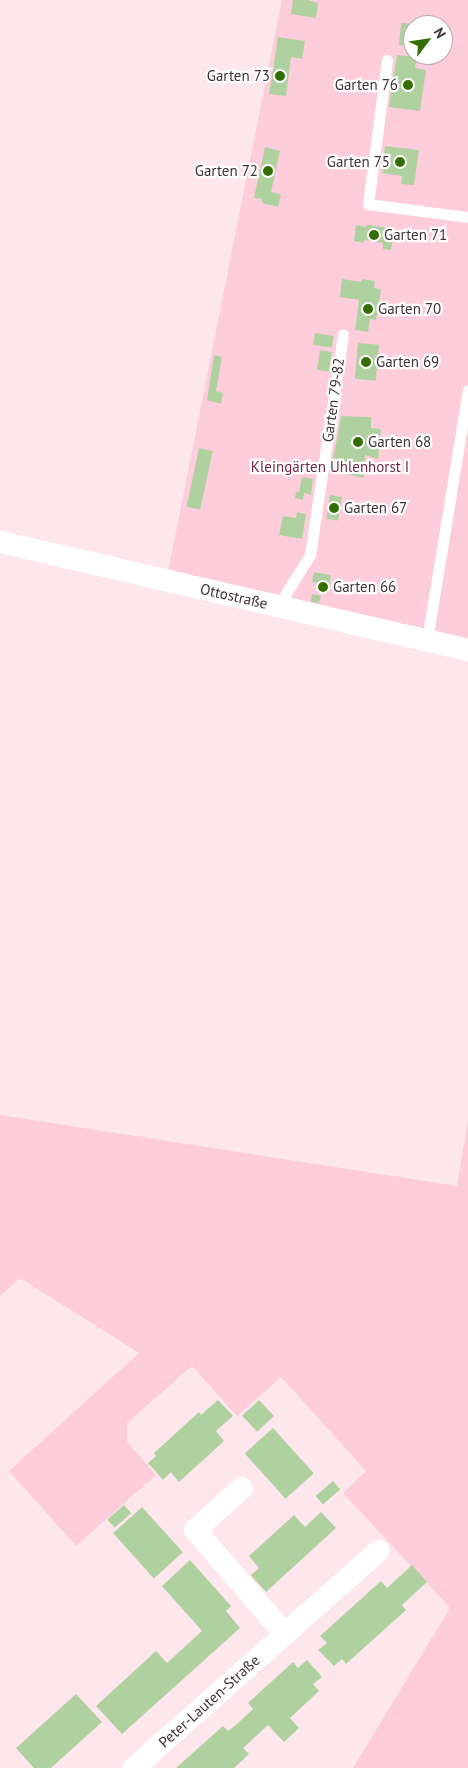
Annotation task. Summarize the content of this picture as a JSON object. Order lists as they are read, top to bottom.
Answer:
{
  "streets": {
    "street": ["Ottostraße", "Peter-Lauten-Straße"],
    "lane": ["Garten 79-82"]
  },
  "crossings": [
    ["Garten 79-82", "Ottostraße"]
  ],
  "parks": ["Kleingärten Uhlenhorst I"],
  "places": [
    "Garten 73",
    "Garten 76",
    "Garten 75",
    "Garten 72",
    "Garten 71",
    "Garten 70",
    "Garten 69",
    "Garten 68",
    "Garten 67",
    "Garten 66"
  ],
  "north": "top right"
}
